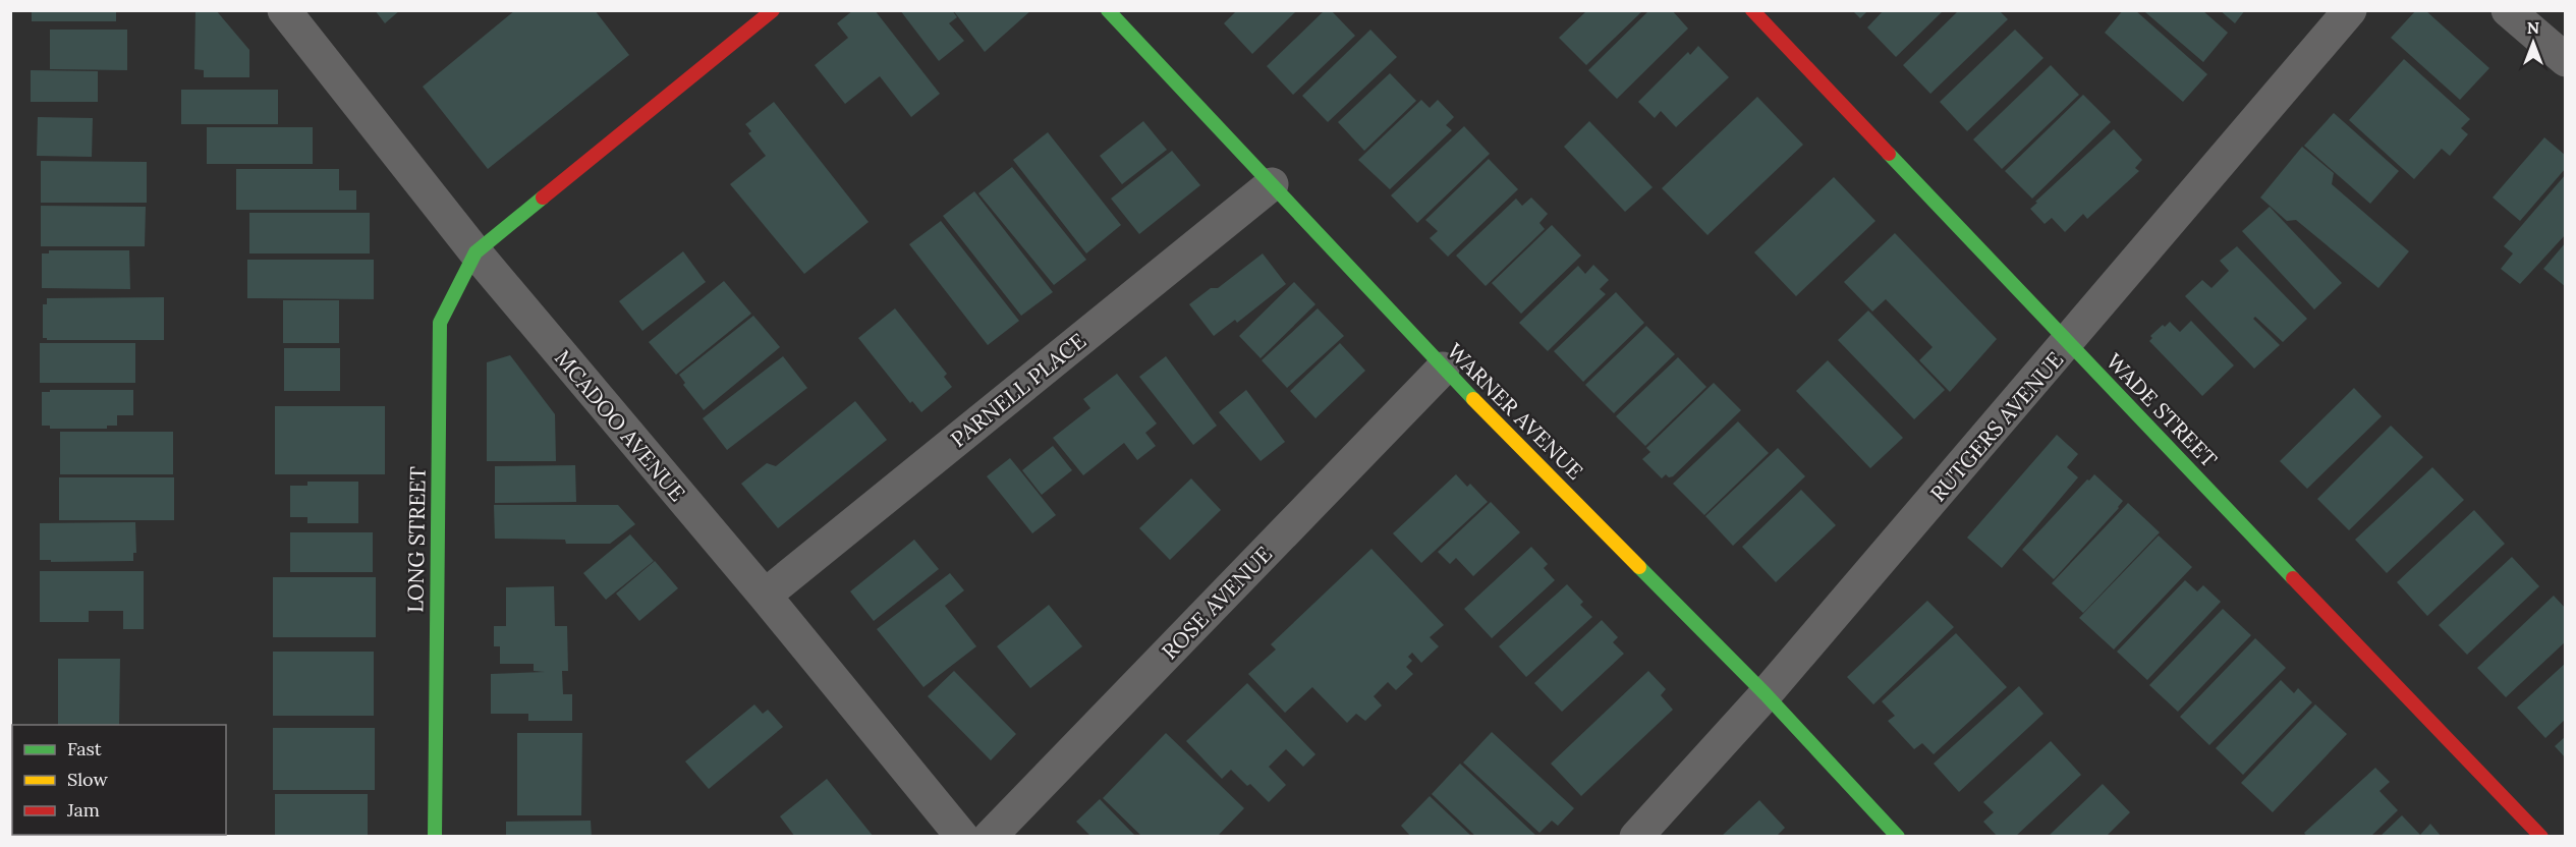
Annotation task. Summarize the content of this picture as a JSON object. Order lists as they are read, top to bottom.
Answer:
{
  "streets": {
    "street": [
      "PARNELL PLACE",
      "WADE STREET",
      "WARNER AVENUE",
      "MCADOO AVENUE",
      "RUTGERS AVENUE",
      "LONG STREET",
      "ROSE AVENUE"
    ]
  },
  "crossings": [
    ["PARNELL PLACE", "WARNER AVENUE"],
    ["PARNELL PLACE", "MCADOO AVENUE"],
    ["WADE STREET", "RUTGERS AVENUE"],
    ["WARNER AVENUE", "RUTGERS AVENUE"],
    ["WARNER AVENUE", "ROSE AVENUE"],
    ["MCADOO AVENUE", "LONG STREET"]
  ],
  "legend": ["Fast", "Slow", "Jam"],
  "north": "top"
}
